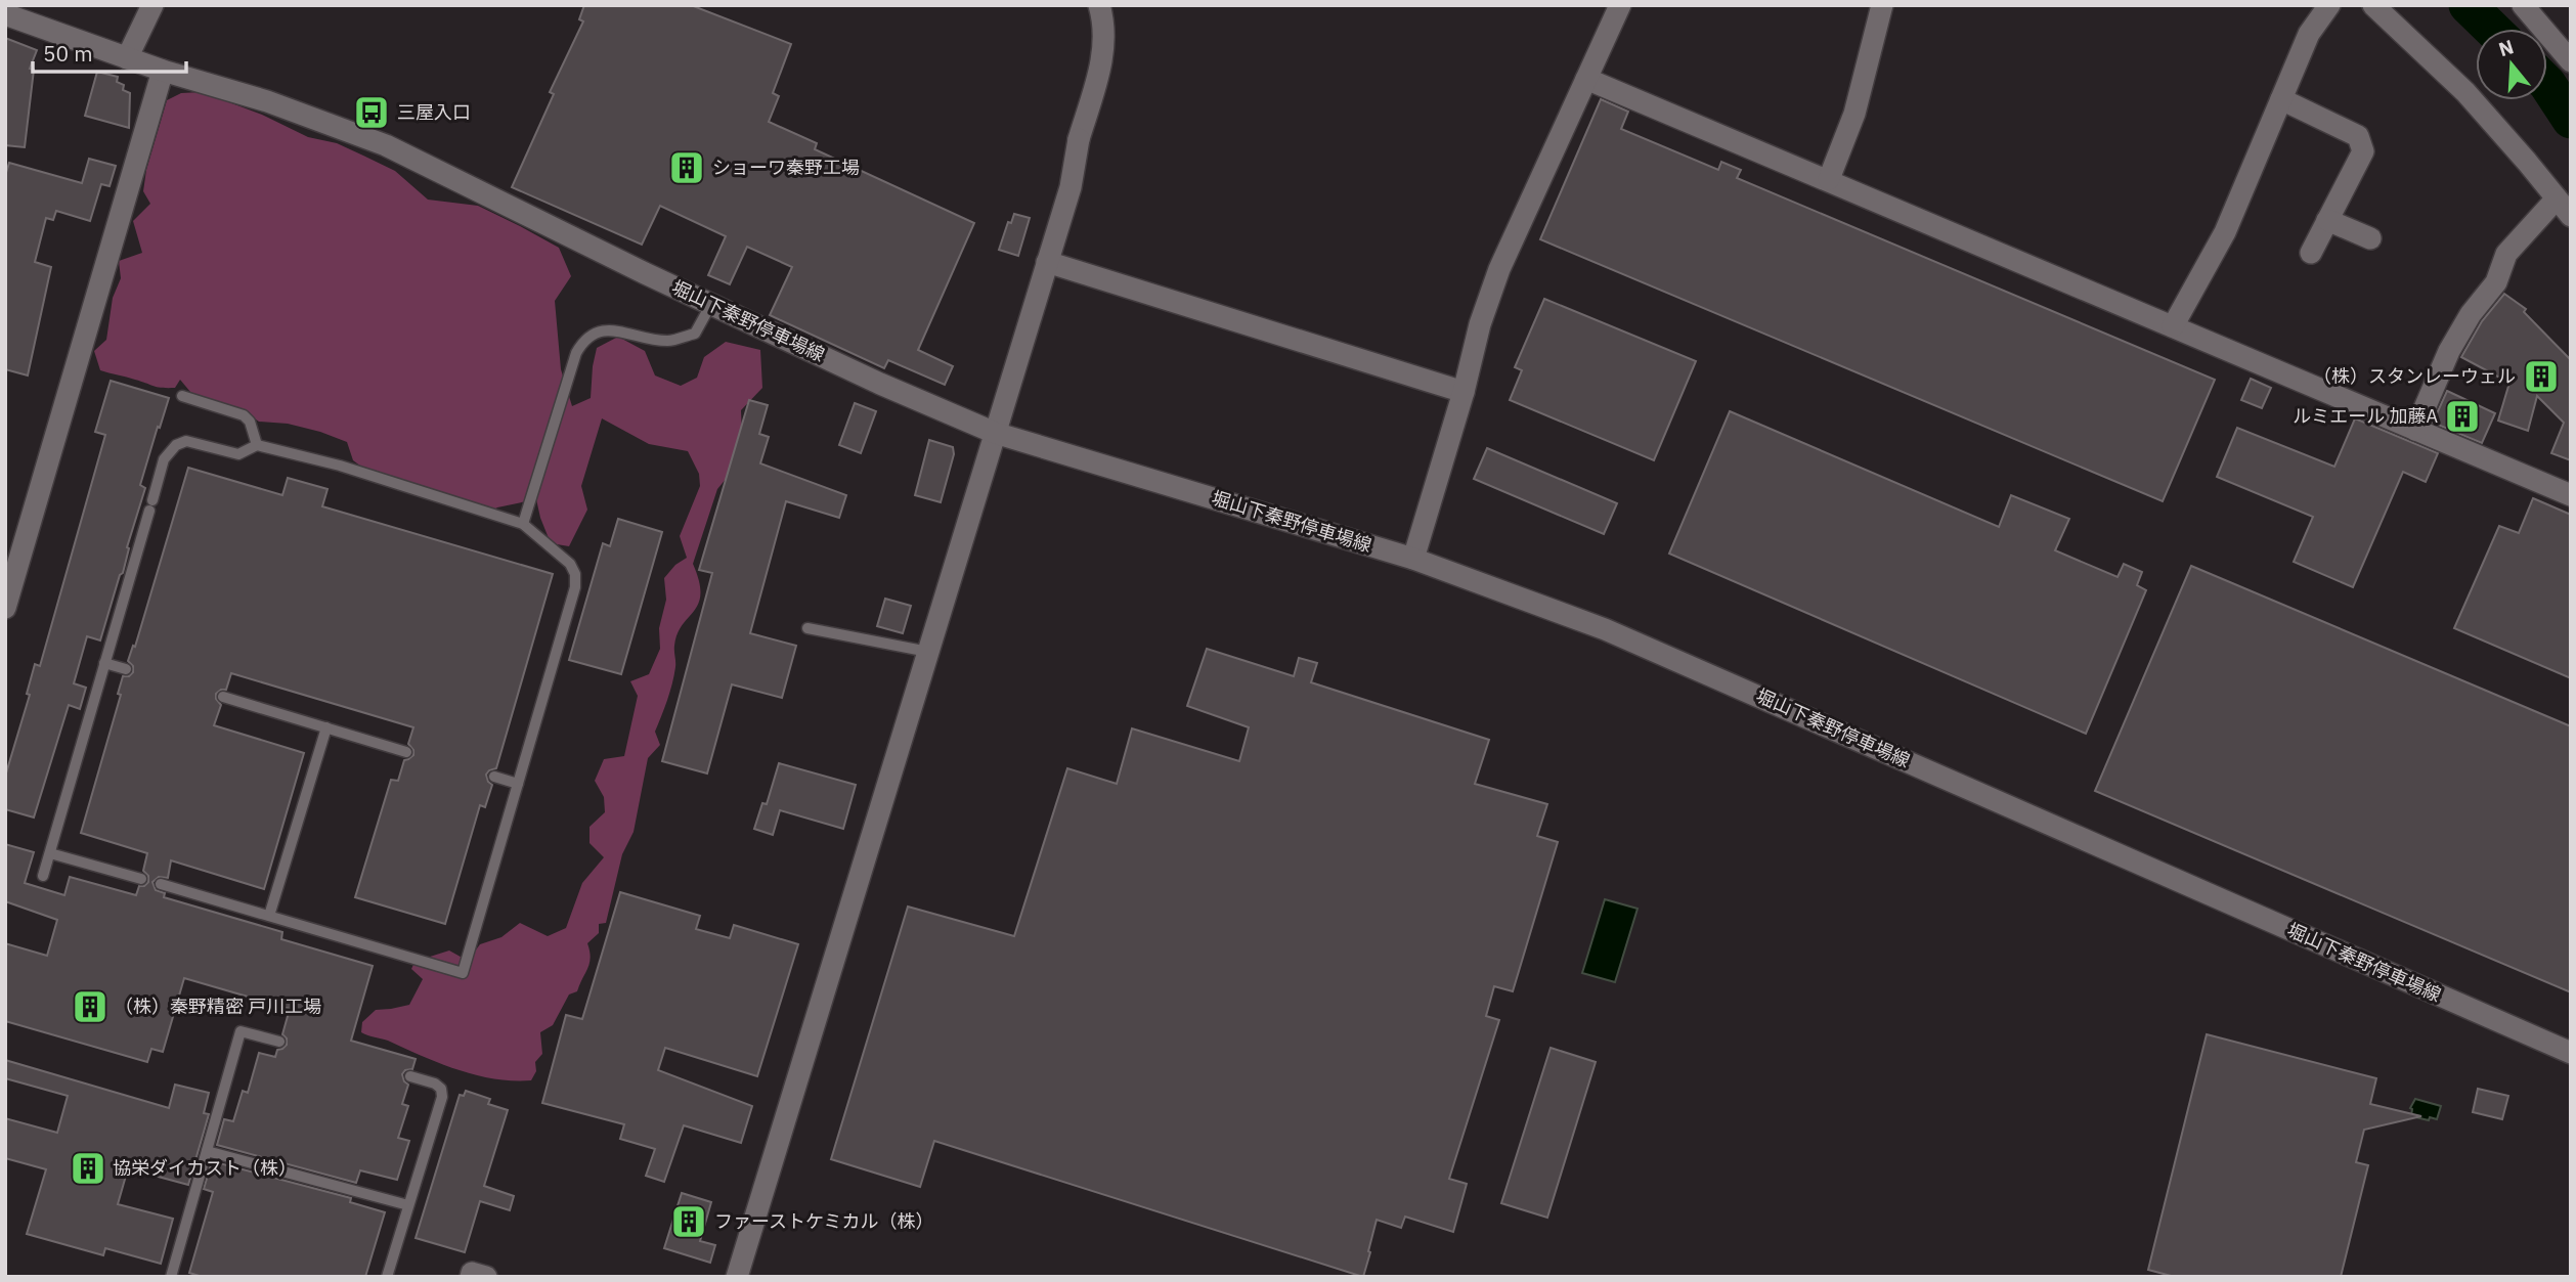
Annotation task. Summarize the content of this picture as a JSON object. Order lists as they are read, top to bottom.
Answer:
{
  "streets": {
    "street": ["堀山下秦野停車場線"]
  },
  "places": {
    "bus stop": ["三屋入口"],
    "building": [
      "ショーワ秦野工場",
      "（株）スタンレーウェル",
      "ルミエール 加藤A",
      "（株）秦野精密 戸川工場",
      "協栄ダイカスト（株）",
      "ファーストケミカル（株）"
    ]
  },
  "scale_bar": "50 m",
  "north": "top"
}
